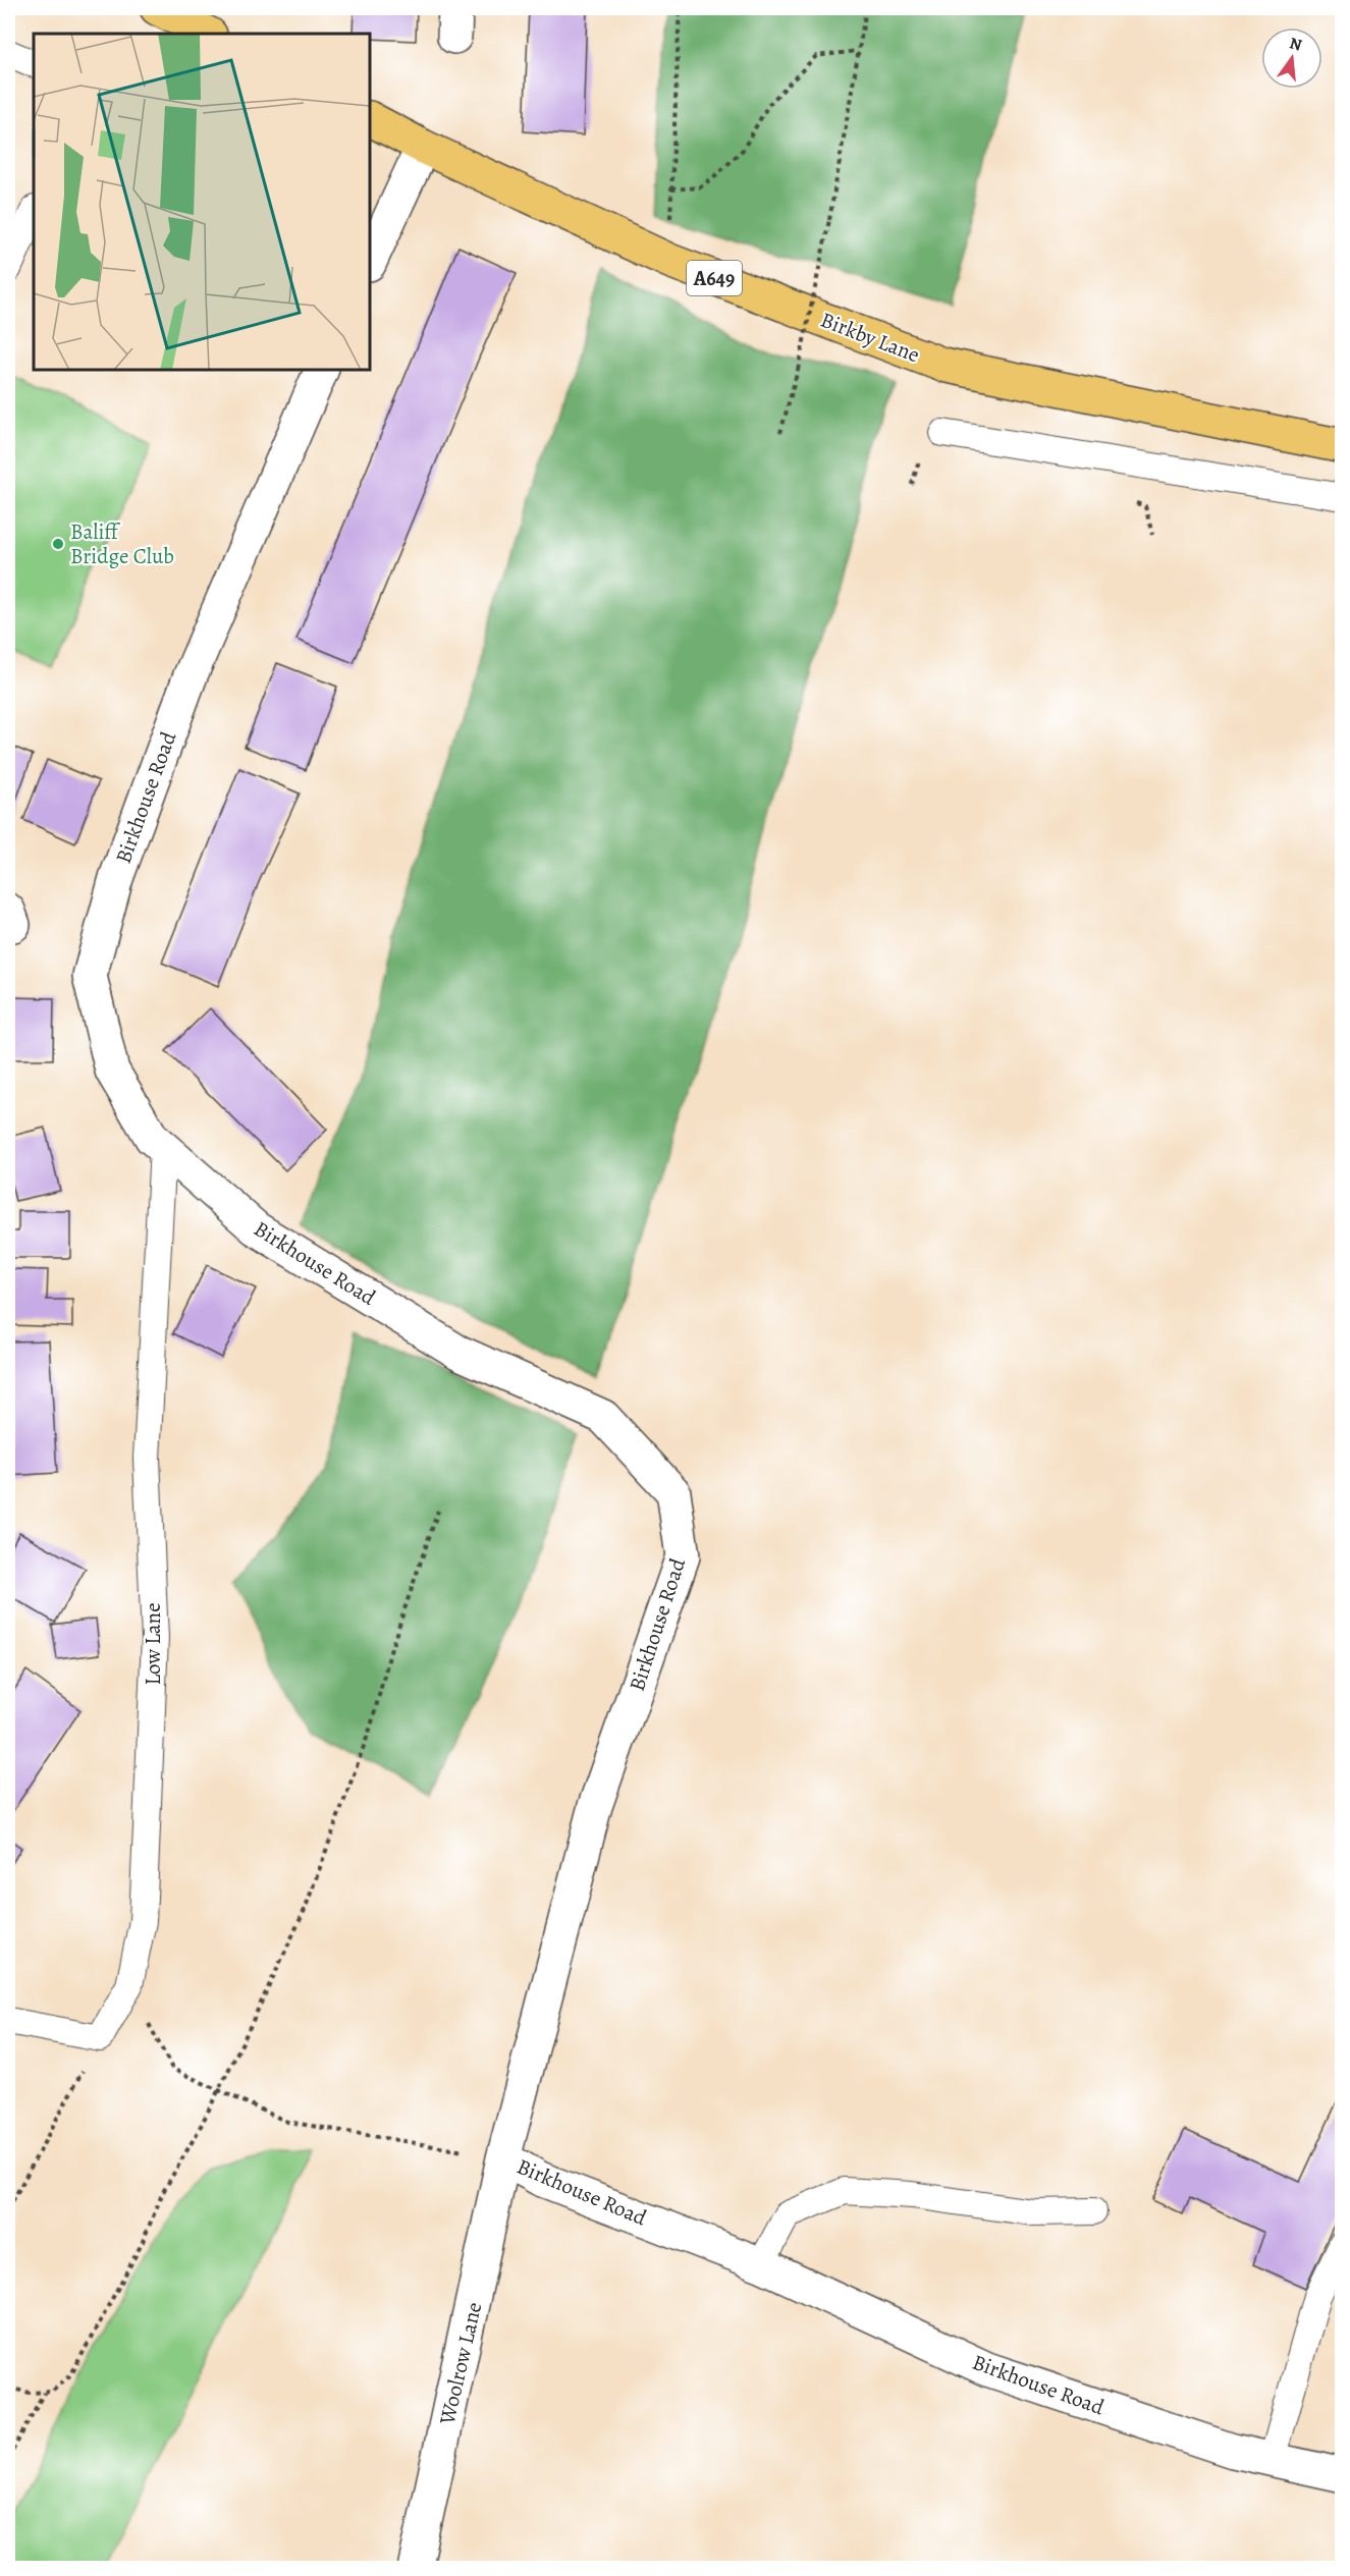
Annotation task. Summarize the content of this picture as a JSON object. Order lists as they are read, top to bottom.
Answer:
{
  "streets": {
    "main road": ["A649", "Birkby Lane"],
    "street": ["Birkhouse Road", "Woolrow Lane"],
    "lane": ["Low Lane"]
  },
  "crossings": [
    ["A649", "Birkby Lane"],
    ["Birkhouse Road", "Low Lane"],
    ["Birkhouse Road", "Woolrow Lane"]
  ],
  "places": ["Baliff Bridge Club"],
  "north": "top"
}
